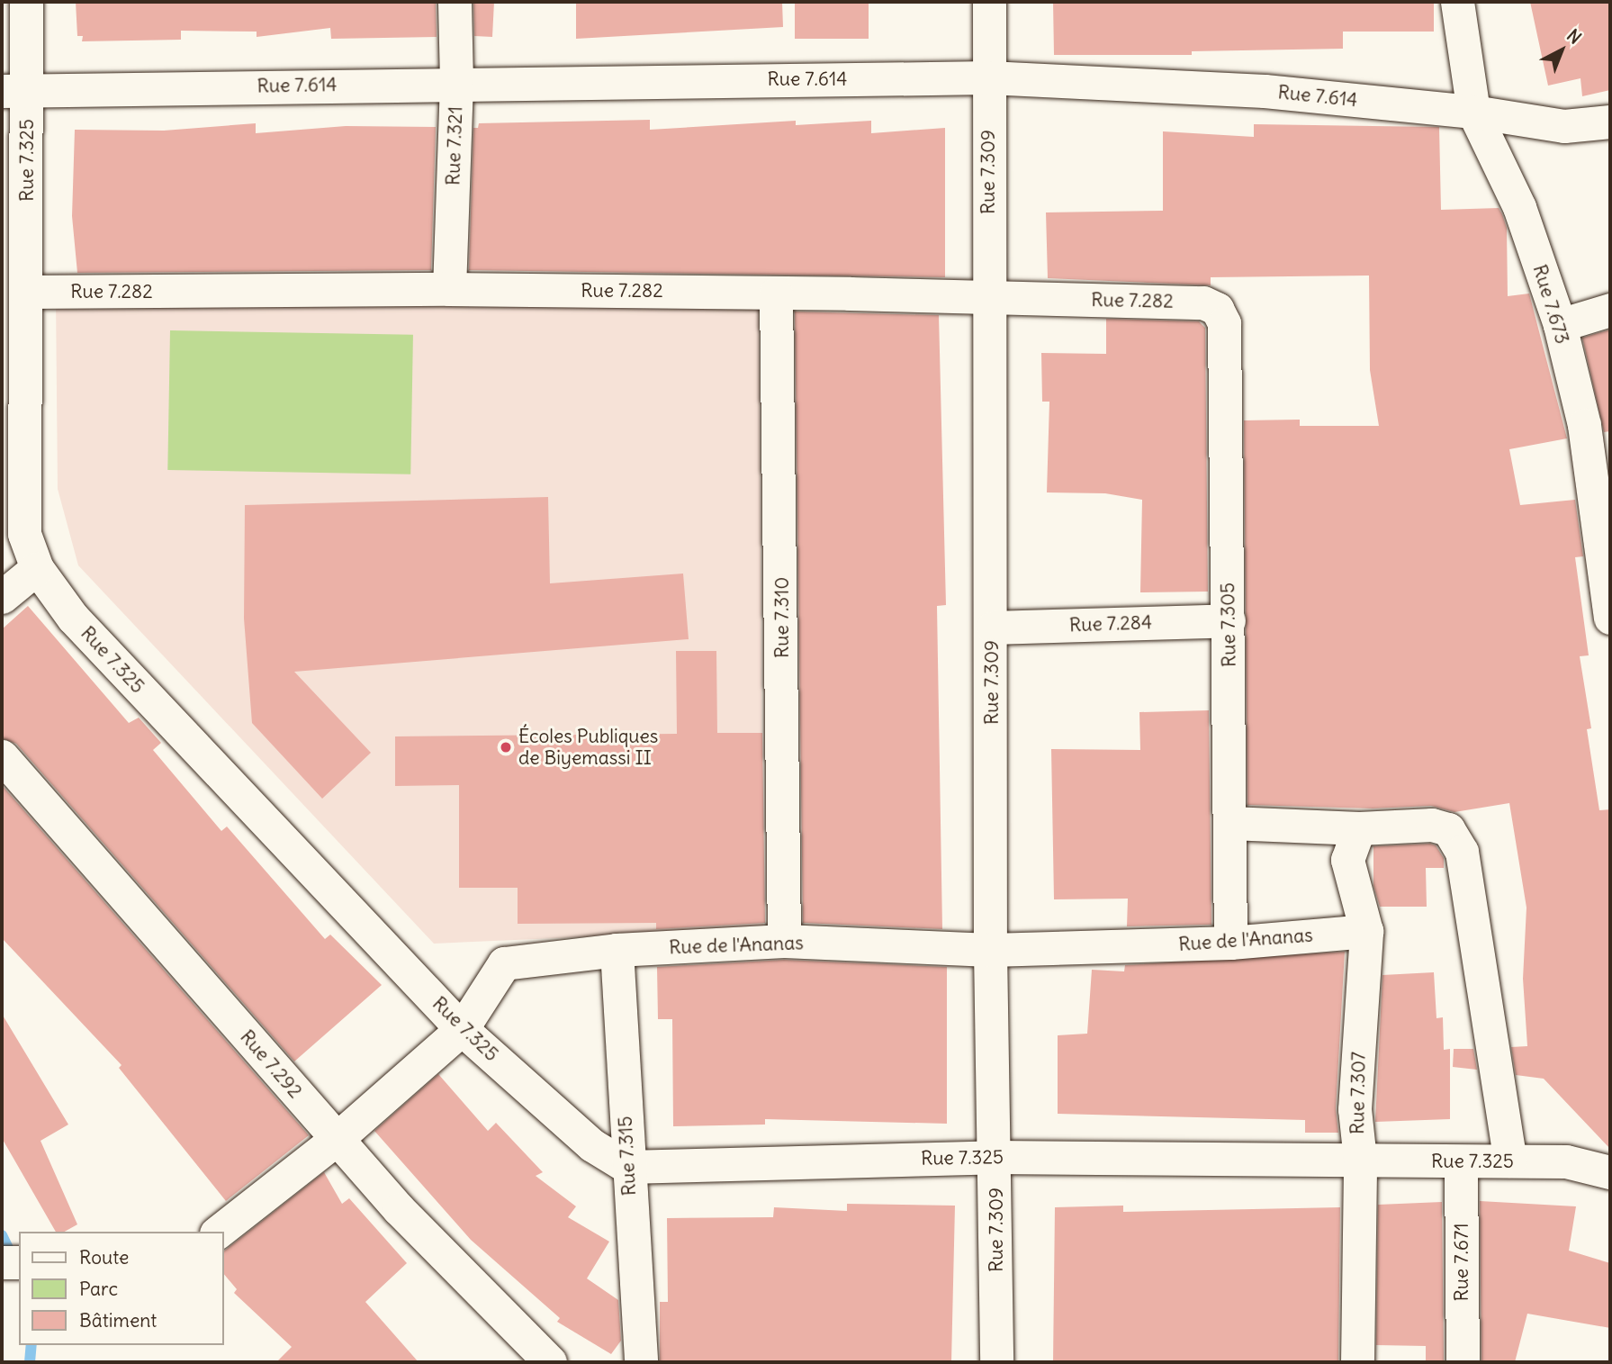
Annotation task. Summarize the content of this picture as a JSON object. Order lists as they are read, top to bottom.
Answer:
{
  "streets": {
    "street": [
      "Rue 7.614",
      "Rue 7.321",
      "Rue 7.325",
      "Rue 7.309",
      "Rue 7.282",
      "Rue 7.673",
      "Rue 7.310",
      "Rue 7.284",
      "Rue 7.305",
      "Rue de l'Ananas",
      "Rue 7.292",
      "Rue 7.307",
      "Rue 7.315",
      "Rue 7.671"
    ]
  },
  "crossings": [
    ["Rue 7.614", "Rue 7.321"],
    ["Rue 7.614", "Rue 7.325"],
    ["Rue 7.614", "Rue 7.309"],
    ["Rue 7.614", "Rue 7.673"],
    ["Rue 7.321", "Rue 7.282"],
    ["Rue 7.325", "Rue 7.309"],
    ["Rue 7.325", "Rue 7.282"],
    ["Rue 7.325", "Rue de l'Ananas"],
    ["Rue 7.325", "Rue 7.307"],
    ["Rue 7.325", "Rue 7.315"],
    ["Rue 7.325", "Rue 7.671"],
    ["Rue 7.309", "Rue 7.282"],
    ["Rue 7.309", "Rue 7.284"],
    ["Rue 7.309", "Rue de l'Ananas"],
    ["Rue 7.282", "Rue 7.310"],
    ["Rue 7.282", "Rue 7.305"],
    ["Rue 7.310", "Rue de l'Ananas"],
    ["Rue 7.284", "Rue 7.305"],
    ["Rue 7.305", "Rue de l'Ananas"],
    ["Rue de l'Ananas", "Rue 7.292"],
    ["Rue de l'Ananas", "Rue 7.307"],
    ["Rue de l'Ananas", "Rue 7.315"]
  ],
  "places": ["Écoles Publiques de Biyemassi II"],
  "legend": ["Route", "Parc", "Bâtiment"],
  "north": "top right"
}
